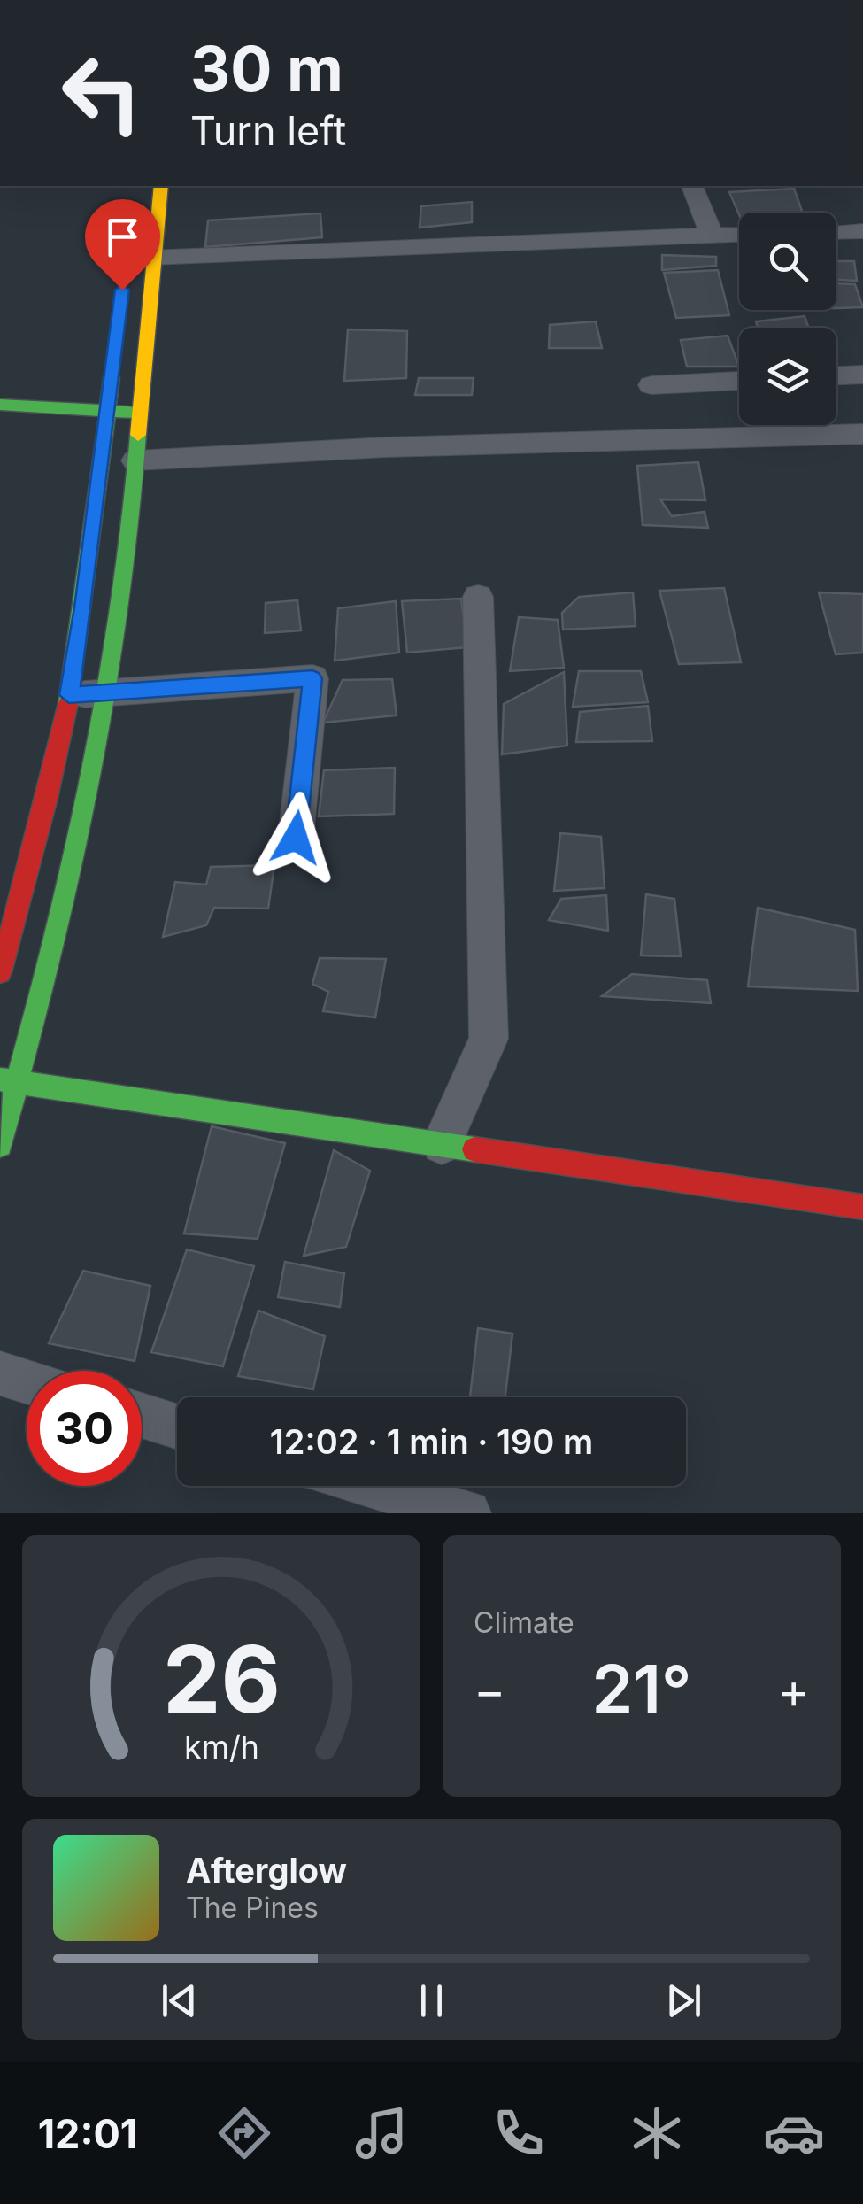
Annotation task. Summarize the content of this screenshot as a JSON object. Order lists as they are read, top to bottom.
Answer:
{
  "page": {
    "turn": ["30 m", "Turn left"],
    "limit": "30",
    "trip": "12:02 · 1 min · 190 m",
    "tile": "Climate",
    "heat": ["−", "21°", "+"],
    "song": ["Afterglow", "The Pines"],
    "tabs": "12:01",
    "gauge": ["26", "km/h"]
  }
}
